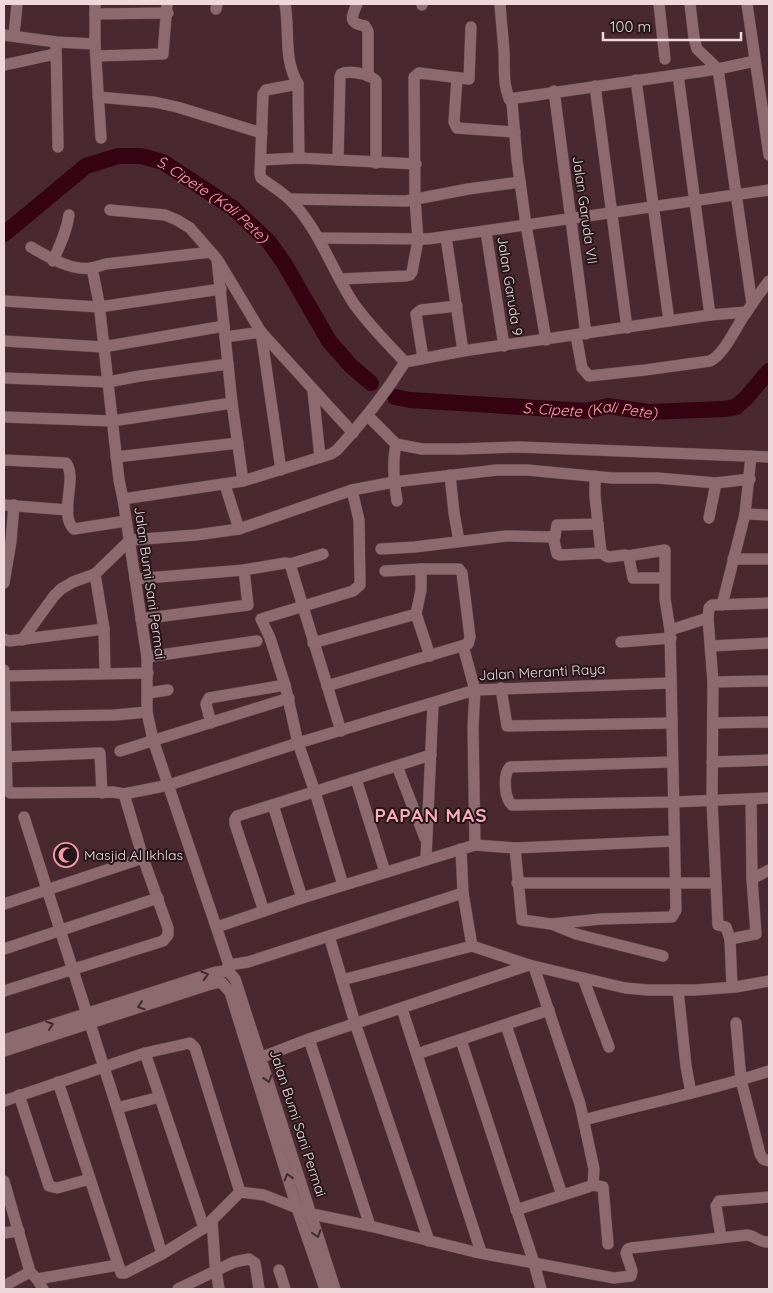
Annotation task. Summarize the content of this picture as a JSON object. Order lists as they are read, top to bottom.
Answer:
{
  "streets": {
    "street": [
      "Jalan Garuda VII",
      "Jalan Garuda 9",
      "Jalan Bumi Sani Permai",
      "Jalan Meranti Raya"
    ]
  },
  "crossings": [
    ["Jalan Bumi Sani Permai", "Jalan Meranti Raya"]
  ],
  "districts": ["PAPAN MAS"],
  "water": ["S. Cipete (Kali Pete)"],
  "places": {
    "mosque": ["Masjid Al Ikhlas"]
  },
  "scale_bar": "100 m"
}
